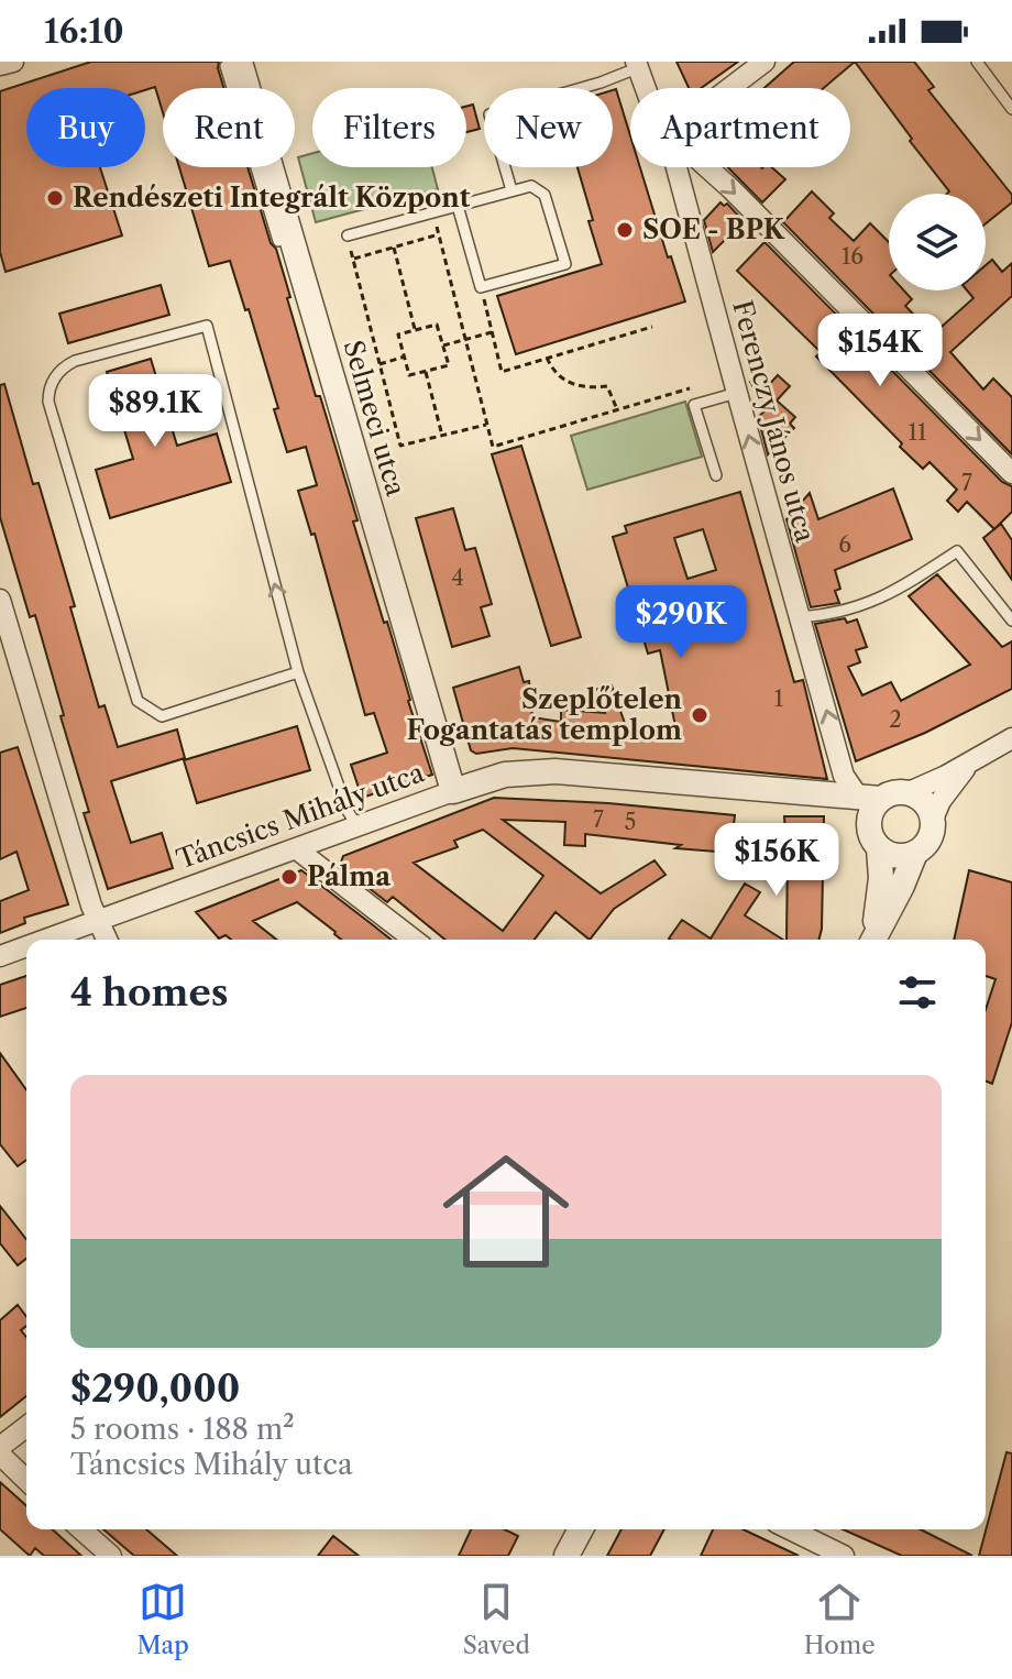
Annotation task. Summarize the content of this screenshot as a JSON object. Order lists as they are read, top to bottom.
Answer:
{
  "streets": {
    "street": ["Selmeci utca", "Ferenczy János utca", "Táncsics Mihály utca"]
  },
  "crossings": [
    ["Selmeci utca", "Táncsics Mihály utca"],
    ["Ferenczy János utca", "Táncsics Mihály utca"]
  ],
  "one_way": ["Ferenczy János utca"],
  "places": [
    "Rendészeti Integrált Központ",
    "SOE - BPK",
    "Szeplőtelen Fogantatás templom",
    "Pálma"
  ],
  "house_numbers": [
    "16",
    "11",
    "7",
    "6",
    "4",
    "1",
    "2",
    "7",
    "5"
  ],
  "page": {
    "status": "16:10",
    "chip": [
      "Buy",
      "Rent",
      "Filters",
      "New",
      "Apartment"
    ],
    "price": [
      "$154K",
      "$89.1K",
      "$290K",
      "$156K"
    ],
    "heading": "4 homes",
    "list": [
      {
        "name": "$290,000",
        "note": "5 rooms · 188 m² · Táncsics Mihály utca"
      }
    ],
    "tabs": ["Map", "Saved", "Home"]
  }
}
